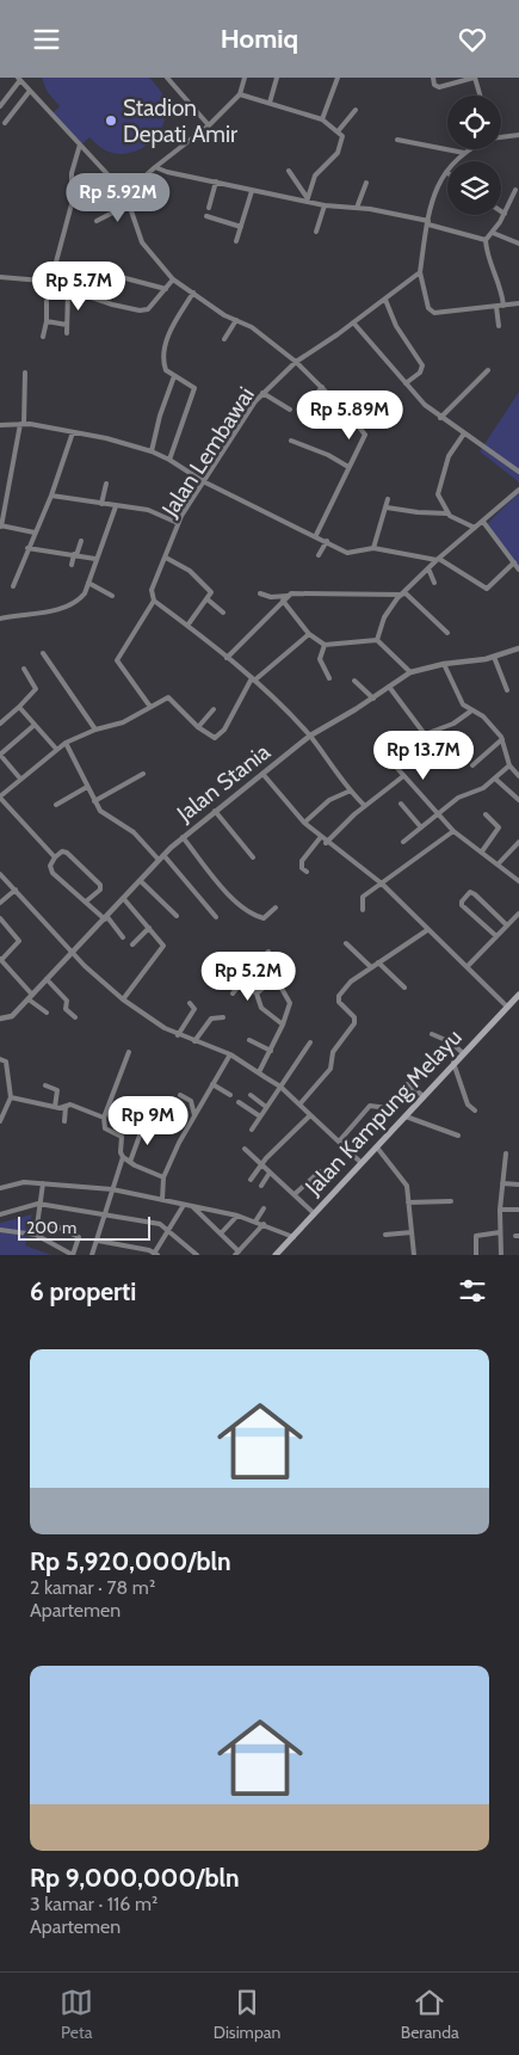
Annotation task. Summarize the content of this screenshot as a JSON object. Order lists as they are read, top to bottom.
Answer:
{
  "streets": {
    "main road": ["Jalan Kampung Melayu"],
    "street": ["Jalan Lembawai", "Jalan Stania"]
  },
  "places": ["Stadion Depati Amir"],
  "scale_bar": "200 m",
  "page": {
    "header": "Homiq",
    "price": [
      "Rp 5.92M",
      "Rp 5.7M",
      "Rp 5.89M",
      "Rp 13.7M",
      "Rp 5.2M",
      "Rp 9M"
    ],
    "scale": "200 m",
    "heading": "6 properti",
    "list": [
      {
        "name": "Rp 5,920,000/bln",
        "note": "2 kamar · 78 m² · Apartemen"
      },
      {
        "name": "Rp 9,000,000/bln",
        "note": "3 kamar · 116 m² · Apartemen"
      }
    ],
    "tabs": ["Peta", "Disimpan", "Beranda"]
  }
}
